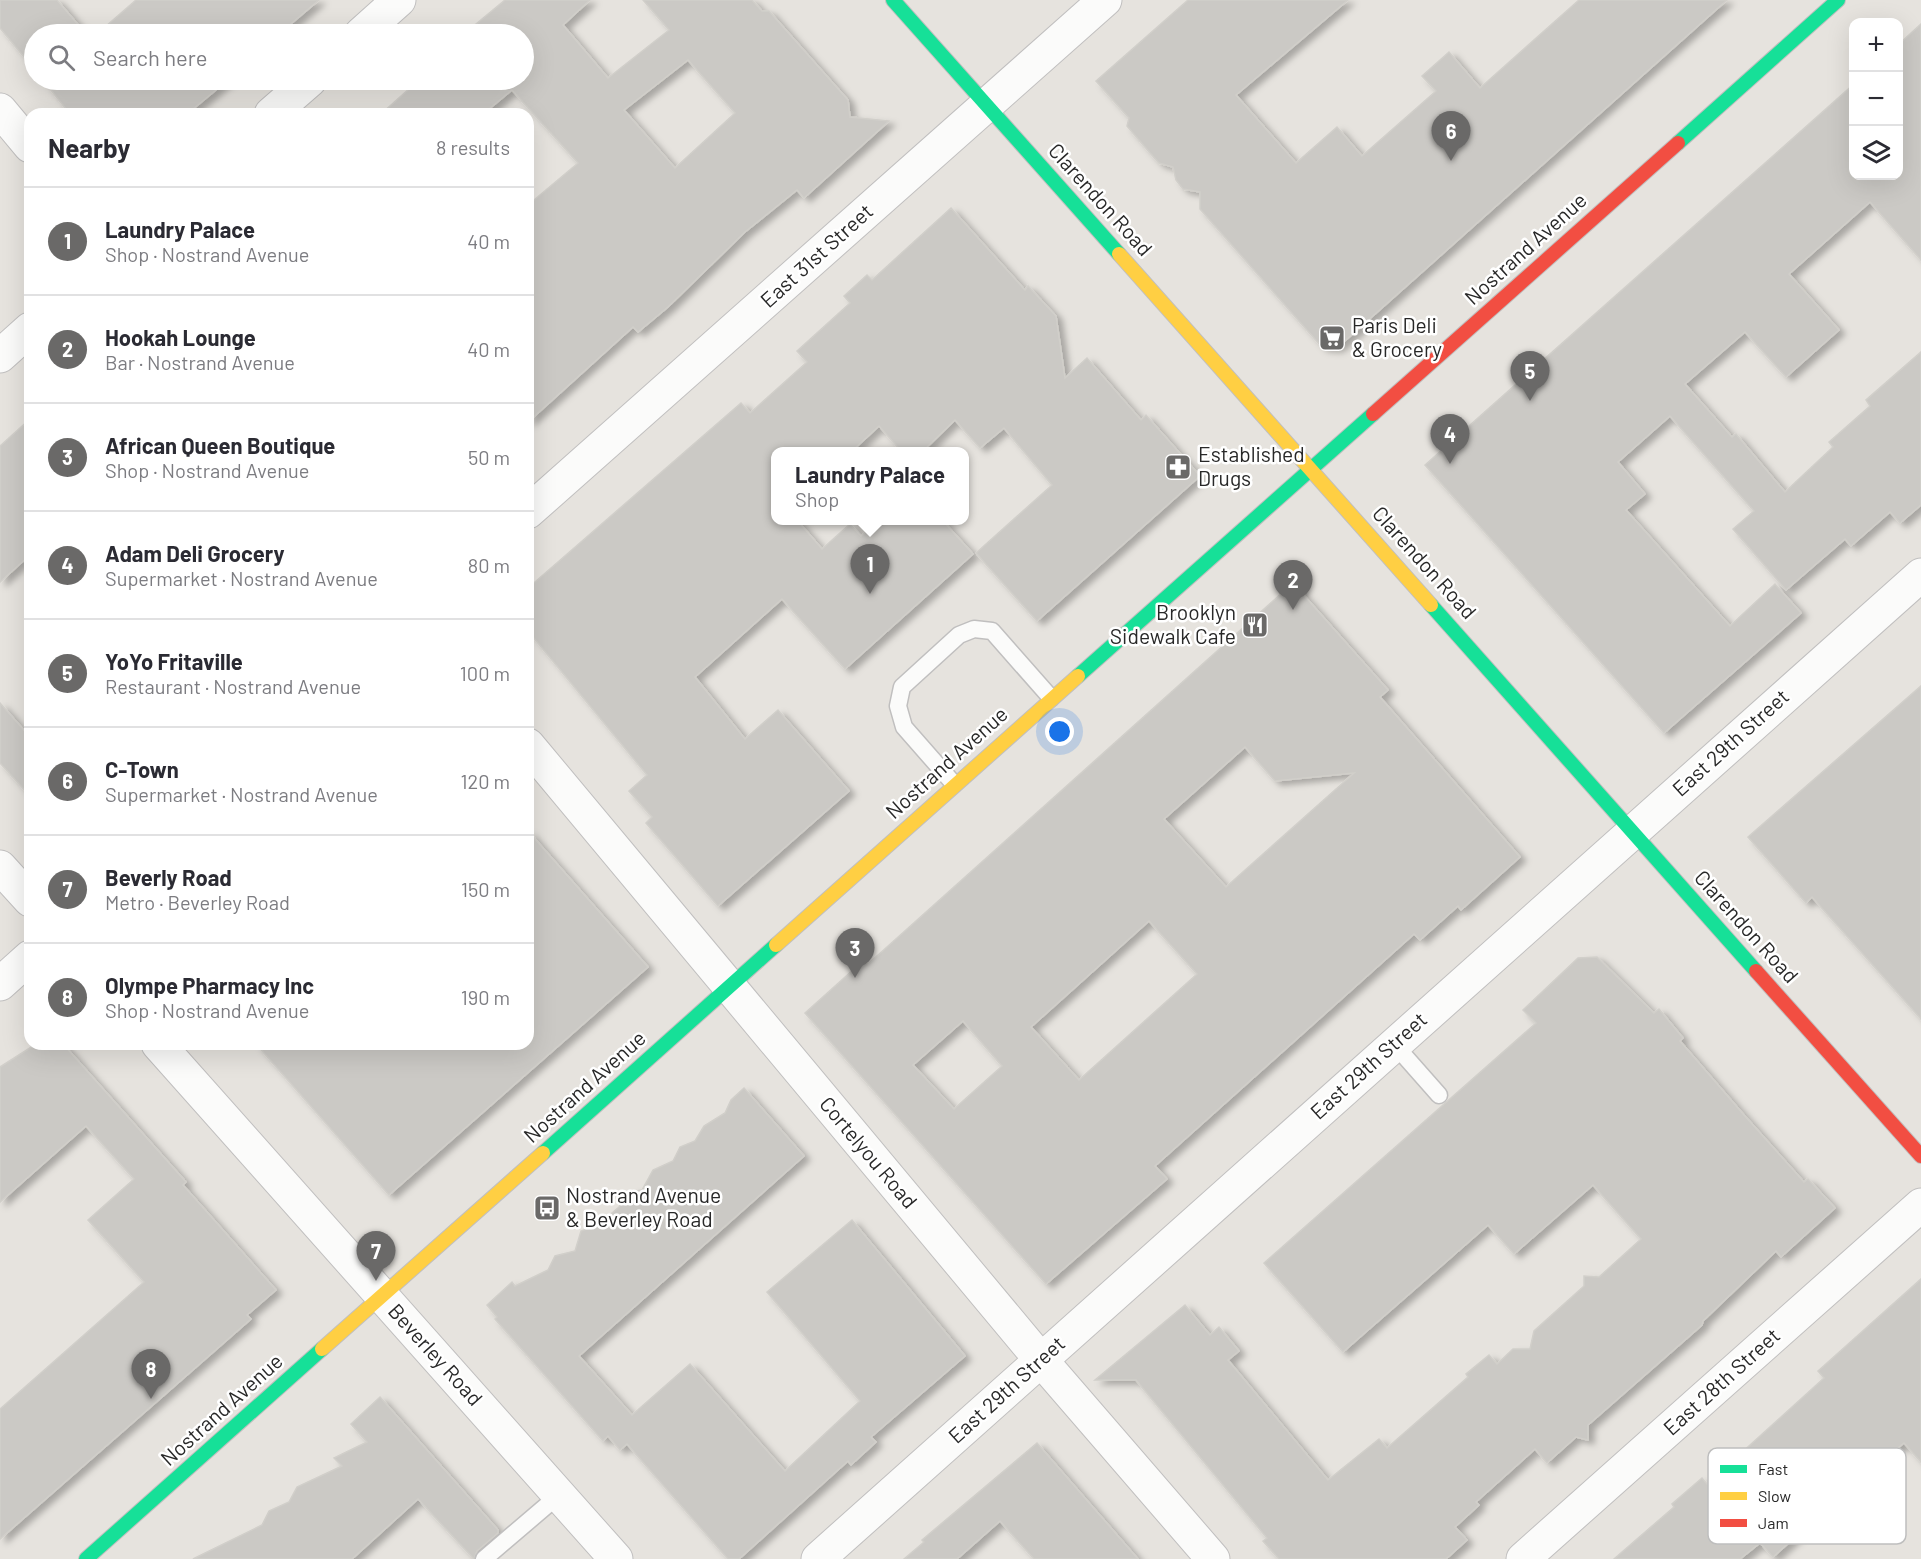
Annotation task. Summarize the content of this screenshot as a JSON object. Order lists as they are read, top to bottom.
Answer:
{
  "streets": {
    "main road": ["Clarendon Road", "Nostrand Avenue"],
    "street": [
      "East 31st Street",
      "East 29th Street",
      "Cortelyou Road",
      "Beverley Road",
      "East 28th Street"
    ]
  },
  "crossings": [
    ["Clarendon Road", "Nostrand Avenue"],
    ["Clarendon Road", "East 31st Street"],
    ["Clarendon Road", "East 29th Street"],
    ["Nostrand Avenue", "Cortelyou Road"],
    ["Nostrand Avenue", "Beverley Road"],
    ["East 29th Street", "Cortelyou Road"]
  ],
  "places": {
    "supermarket": ["Paris Deli & Grocery"],
    "pharmacy": ["Established Drugs"],
    "restaurant": ["Brooklyn Sidewalk Cafe"],
    "bus stop": ["Nostrand Avenue & Beverley Road"]
  },
  "legend": ["Fast", "Slow", "Jam"],
  "page": {
    "map_buttons": ["+", "−"],
    "search": "Search here",
    "heading": ["Nearby", "8 results"],
    "pins": [
      "6",
      "5",
      "4",
      "1",
      "2",
      "3",
      "7",
      "8"
    ],
    "list": [
      {
        "mark": "1",
        "name": "Laundry Palace",
        "note": "Shop · Nostrand Avenue",
        "value": "40 m"
      },
      {
        "mark": "2",
        "name": "Hookah Lounge",
        "note": "Bar · Nostrand Avenue",
        "value": "40 m"
      },
      {
        "mark": "3",
        "name": "African Queen Boutique",
        "note": "Shop · Nostrand Avenue",
        "value": "50 m"
      },
      {
        "mark": "4",
        "name": "Adam Deli Grocery",
        "note": "Supermarket · Nostrand Avenue",
        "value": "80 m"
      },
      {
        "mark": "5",
        "name": "YoYo Fritaville",
        "note": "Restaurant · Nostrand Avenue",
        "value": "100 m"
      },
      {
        "mark": "6",
        "name": "C-Town",
        "note": "Supermarket · Nostrand Avenue",
        "value": "120 m"
      },
      {
        "mark": "7",
        "name": "Beverly Road",
        "note": "Metro · Beverley Road",
        "value": "150 m"
      },
      {
        "mark": "8",
        "name": "Olympe Pharmacy Inc",
        "note": "Shop · Nostrand Avenue",
        "value": "190 m"
      }
    ],
    "popup": ["Laundry Palace", "Shop"]
  }
}
